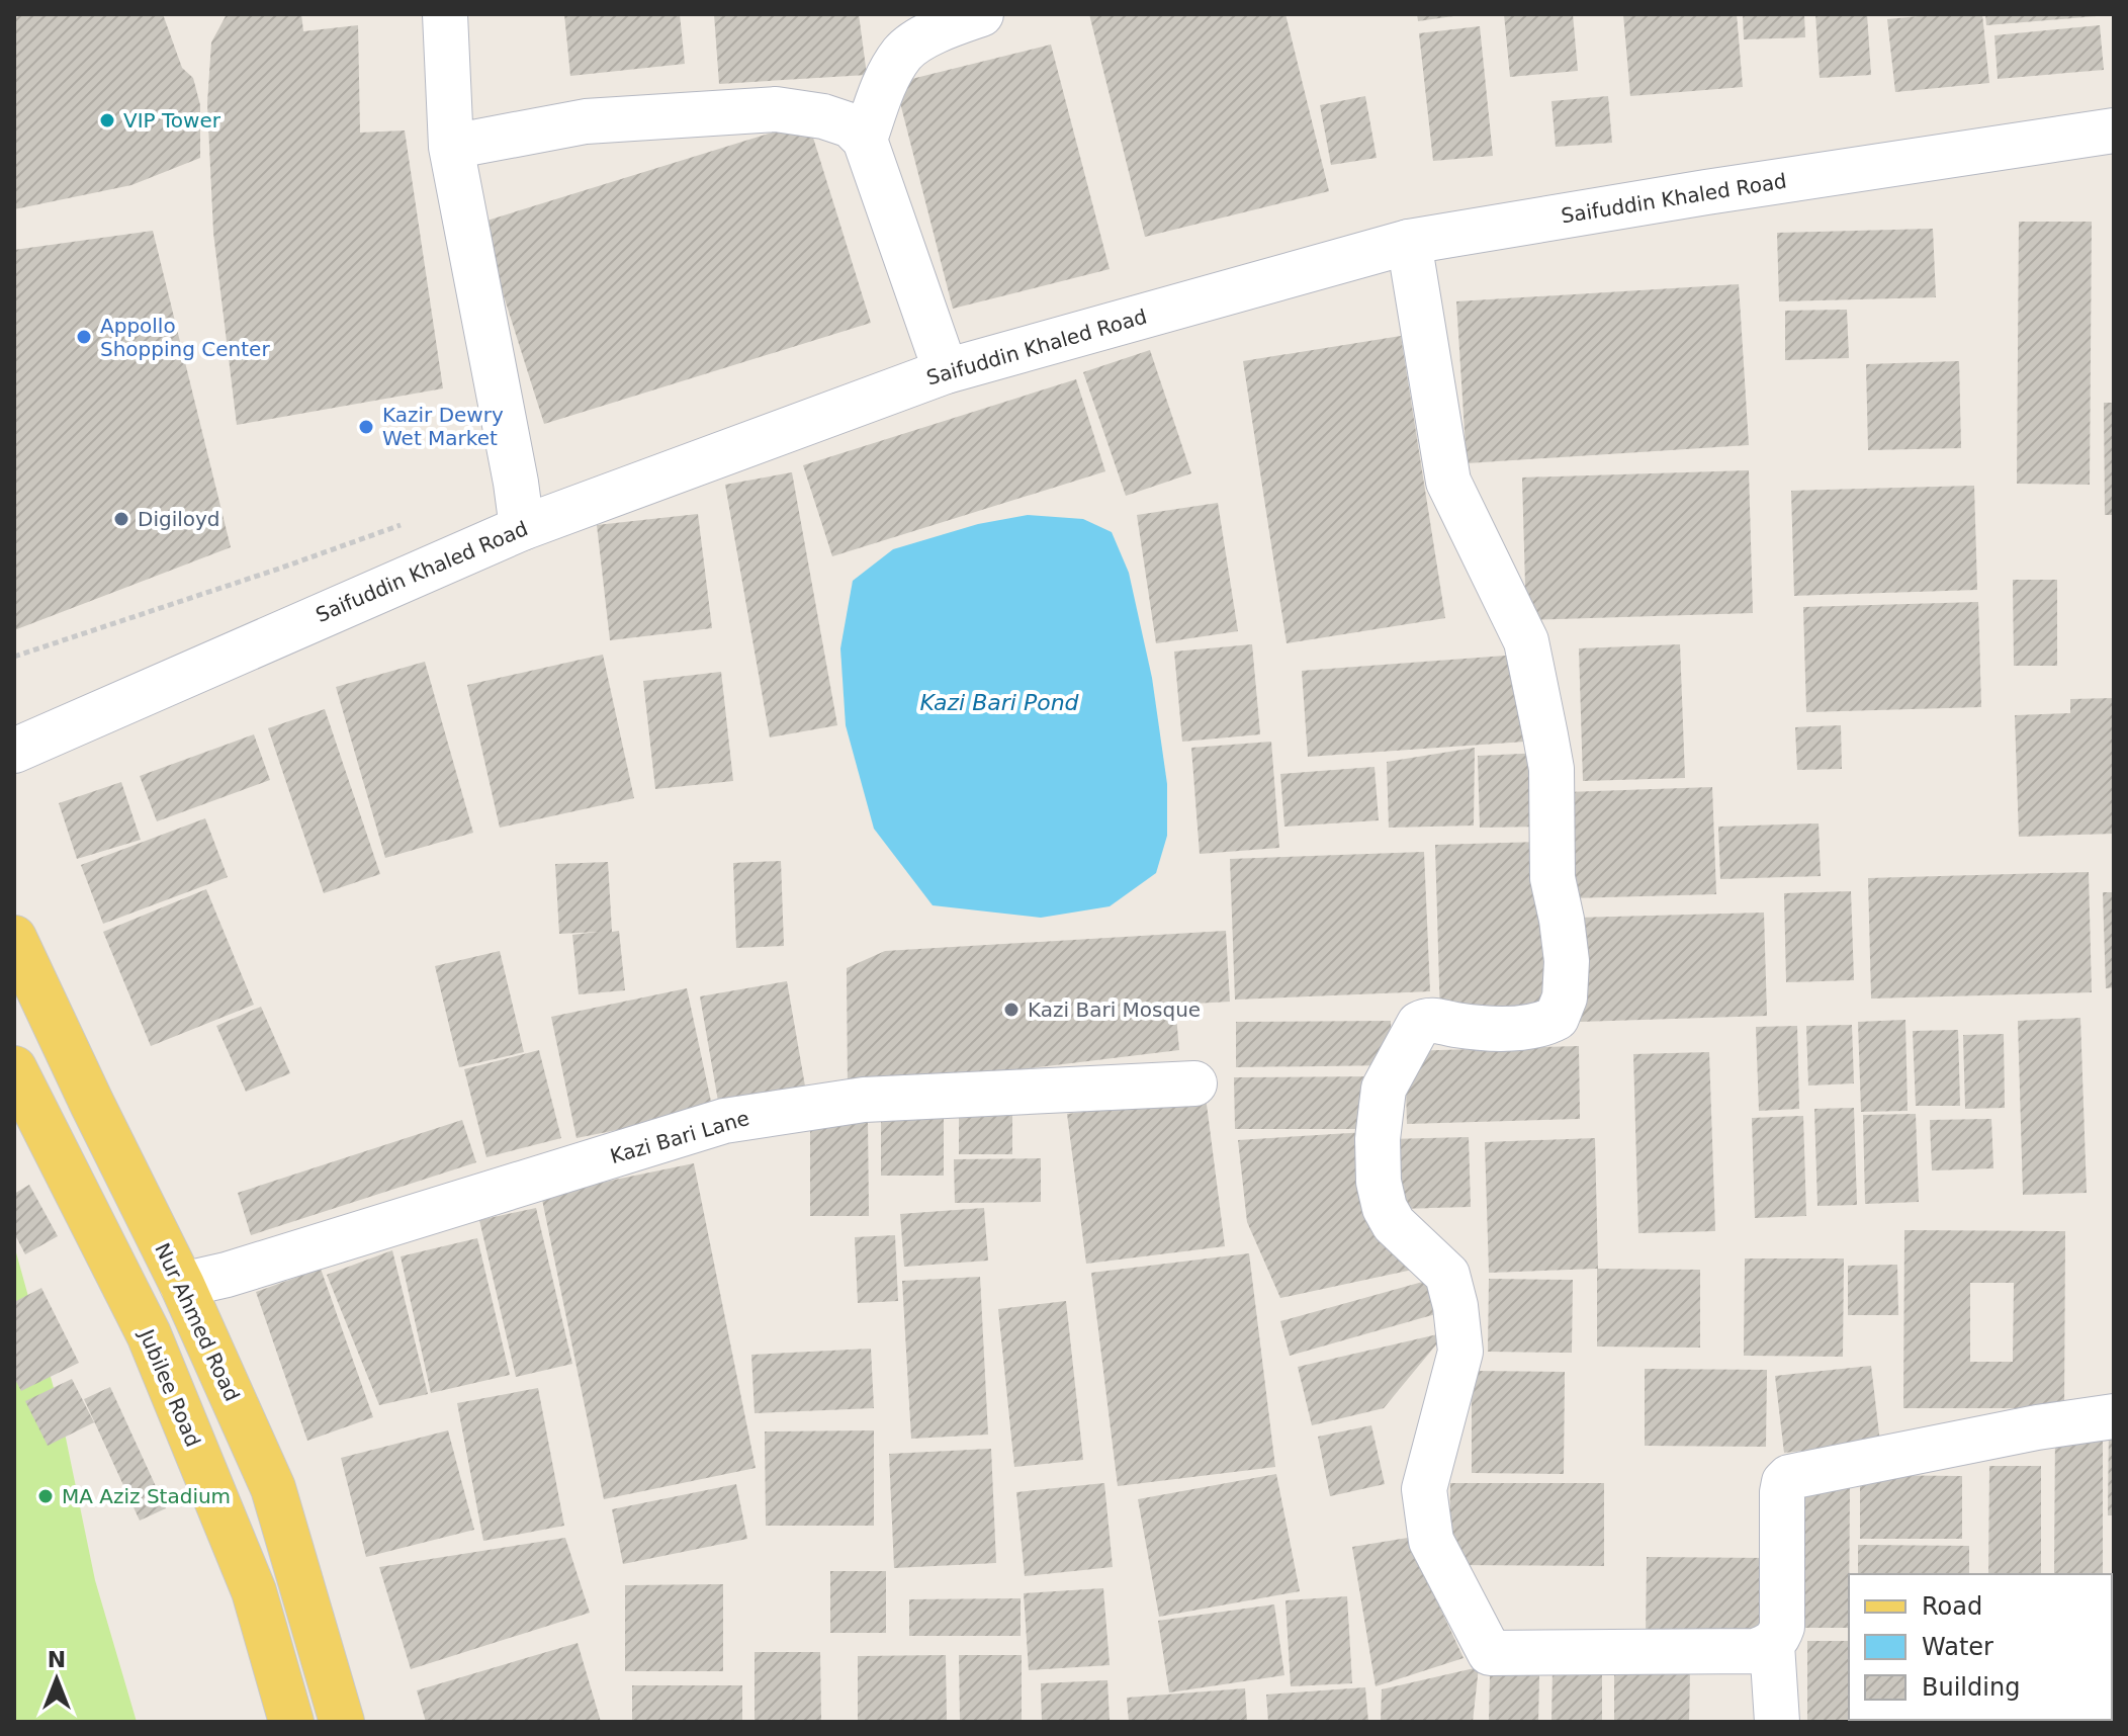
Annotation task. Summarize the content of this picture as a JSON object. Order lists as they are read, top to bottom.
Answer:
{
  "streets": {
    "main road": ["Nur Ahmed Road", "Jubilee Road"],
    "street": ["Saifuddin Khaled Road", "Kazi Bari Lane"]
  },
  "crossings": [
    ["Kazi Bari Lane", "Nur Ahmed Road"]
  ],
  "water": ["Kazi Bari Pond"],
  "places": [
    "VIP Tower",
    "Appollo Shopping Center",
    "Kazir Dewry Wet Market",
    "Digiloyd",
    "Kazi Bari Mosque",
    "MA Aziz Stadium"
  ],
  "legend": ["Road", "Water", "Building"],
  "north": "top"
}
